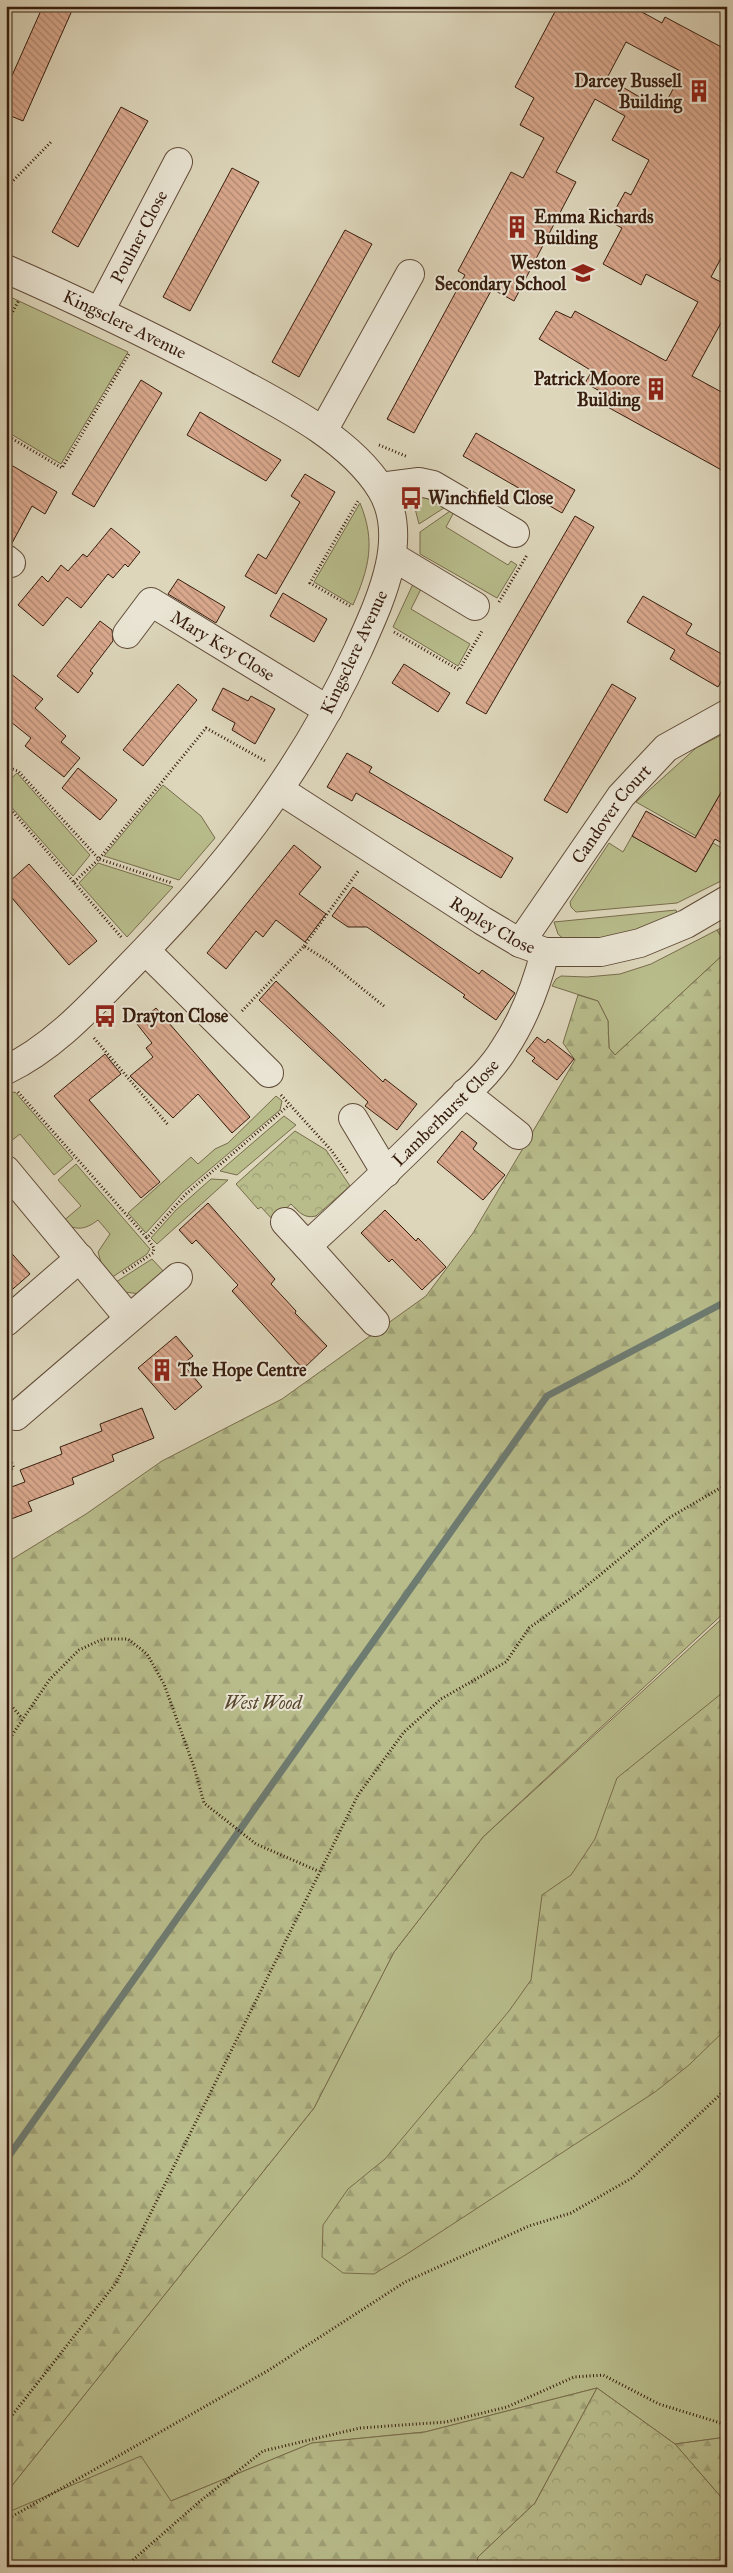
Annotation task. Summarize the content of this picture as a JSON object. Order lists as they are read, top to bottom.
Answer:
{
  "streets": {
    "street": [
      "Poulner Close",
      "Kingsclere Avenue",
      "Mary Key Close",
      "Candover Court",
      "Ropley Close",
      "Lamberhurst Close"
    ]
  },
  "crossings": [
    ["Poulner Close", "Kingsclere Avenue"],
    ["Kingsclere Avenue", "Mary Key Close"],
    ["Kingsclere Avenue", "Ropley Close"],
    ["Candover Court", "Ropley Close"],
    ["Ropley Close", "Lamberhurst Close"]
  ],
  "parks": ["West Wood"],
  "places": {
    "building": [
      "Darcey Bussell Building",
      "Emma Richards Building",
      "Patrick Moore Building",
      "The Hope Centre"
    ],
    "school or university": ["Weston Secondary School"],
    "bus stop": ["Winchfield Close", "Drayton Close"]
  }
}
